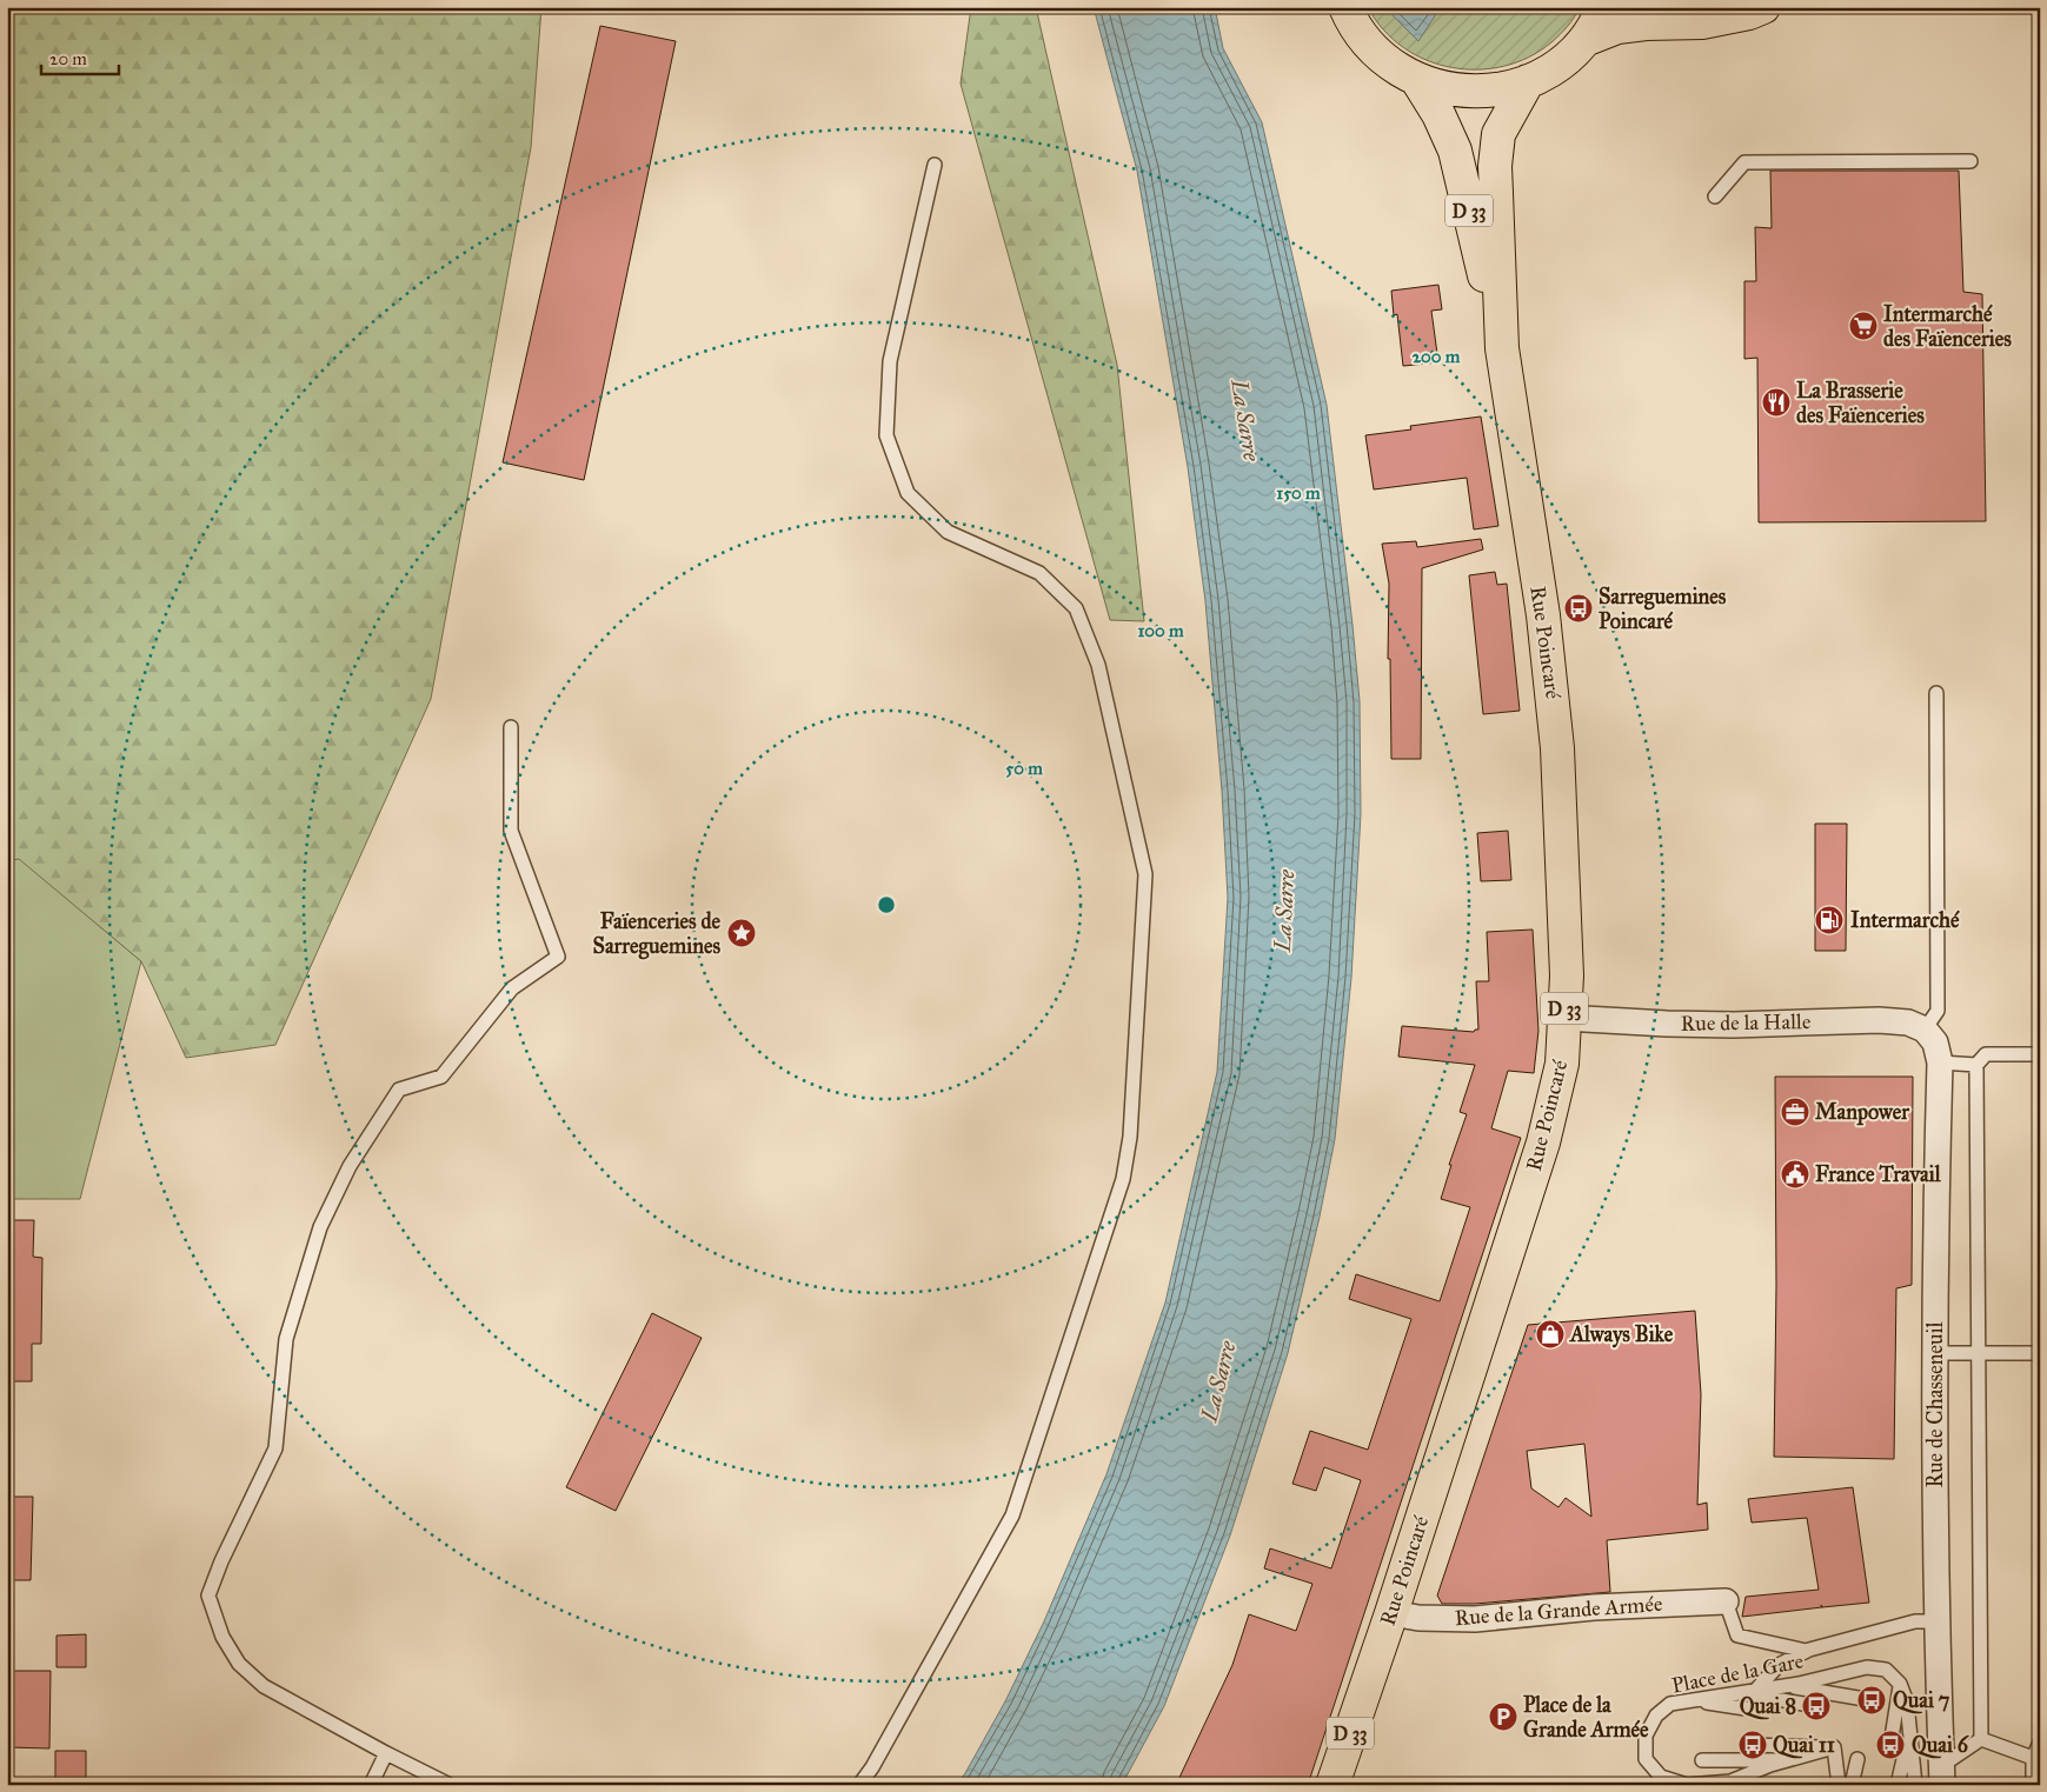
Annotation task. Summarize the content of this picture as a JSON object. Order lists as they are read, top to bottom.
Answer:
{
  "streets": {
    "main road": ["D 33", "Rue Poincaré"],
    "street": ["Rue de la Halle", "Rue de Chasseneuil", "Rue de la Grande Armée"],
    "lane": ["Place de la Gare"]
  },
  "crossings": [
    ["Rue Poincaré", "Rue de la Halle"],
    ["Rue Poincaré", "Rue de la Grande Armée"],
    ["Rue de la Halle", "Rue de Chasseneuil"]
  ],
  "water": ["La Sarre"],
  "places": {
    "supermarket": ["Intermarché des Faïenceries"],
    "restaurant": ["La Brasserie des Faïenceries"],
    "bus stop": [
      "Sarreguemines Poincaré",
      "Quai 7",
      "Quai 8",
      "Quai 11",
      "Quai 6"
    ],
    "fuel station": ["Intermarché"],
    "place": ["Faïenceries de Sarreguemines"],
    "office": ["Manpower"],
    "public building": ["France Travail"],
    "shop": ["Always Bike"],
    "parking": ["Place de la Grande Armée"]
  },
  "scale_bar": "20 m",
  "rings": [
    "200 m",
    "150 m",
    "100 m",
    "50 m"
  ]
}
